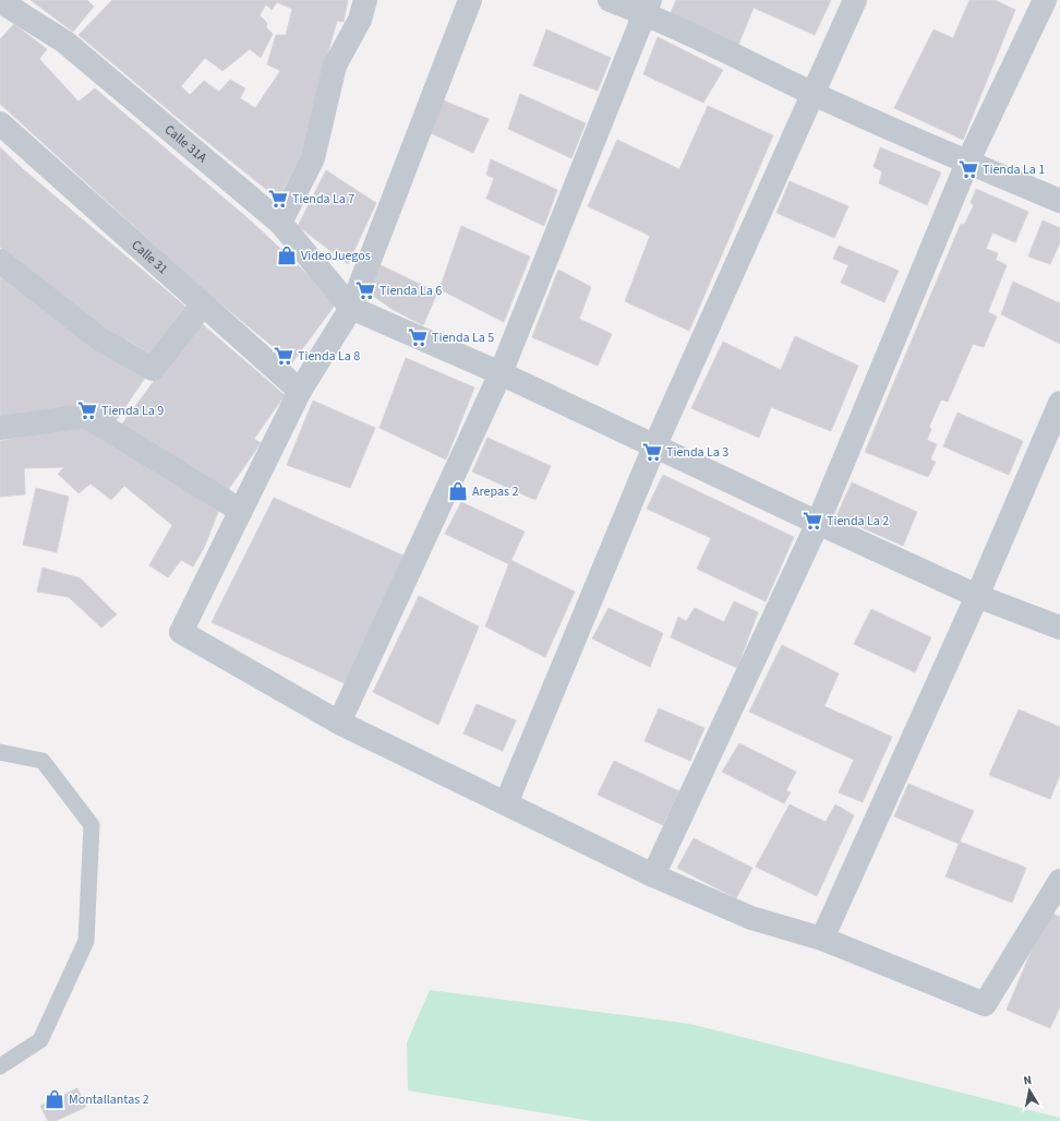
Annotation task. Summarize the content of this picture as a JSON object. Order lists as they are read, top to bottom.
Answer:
{
  "streets": {
    "street": ["Calle 31A", "Calle 31"]
  },
  "places": {
    "supermarket": [
      "Tienda La 1",
      "Tienda La 7",
      "Tienda La 6",
      "Tienda La 5",
      "Tienda La 8",
      "Tienda La 9",
      "Tienda La 3",
      "Tienda La 2"
    ],
    "shop": ["VideoJuegos", "Arepas 2", "Montallantas 2"]
  },
  "north": "top"
}
